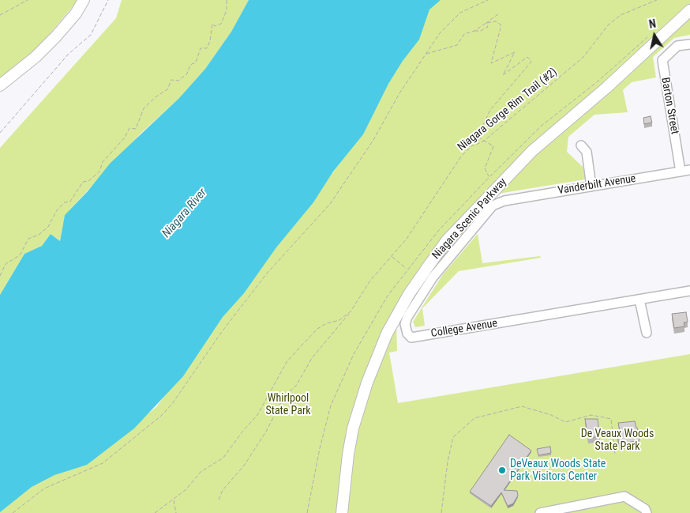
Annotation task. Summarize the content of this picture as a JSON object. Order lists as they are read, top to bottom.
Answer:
{
  "streets": {
    "main road": ["Niagara Scenic Parkway"],
    "street": ["Barton Street", "Vanderbilt Avenue", "College Avenue"],
    "path": ["Niagara Gorge Rim Trail (#2)"]
  },
  "crossings": [
    ["Barton Street", "Vanderbilt Avenue"],
    ["Vanderbilt Avenue", "College Avenue"]
  ],
  "water": ["Niagara River"],
  "parks": ["Whirlpool State Park", "De Veaux Woods State Park"],
  "places": ["DeVeaux Woods State Park Visitors Center"],
  "north": "top"
}
